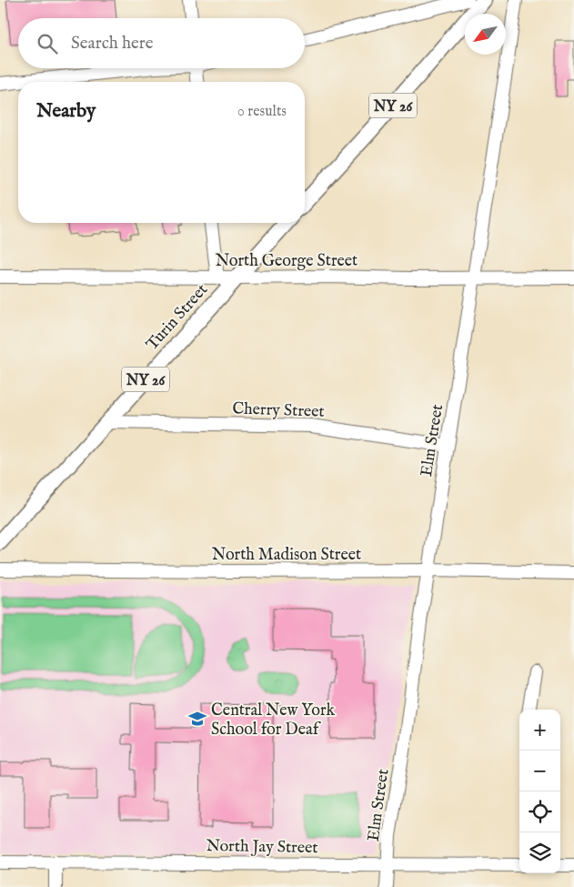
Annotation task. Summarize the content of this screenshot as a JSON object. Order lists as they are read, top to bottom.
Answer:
{
  "streets": {
    "main road": ["NY 26", "Turin Street"],
    "street": [
      "North George Street",
      "Cherry Street",
      "Elm Street",
      "North Madison Street",
      "North Jay Street"
    ]
  },
  "crossings": [
    ["North George Street", "Turin Street"],
    ["North George Street", "Elm Street"],
    ["Turin Street", "Cherry Street"],
    ["Cherry Street", "Elm Street"],
    ["Elm Street", "North Madison Street"],
    ["Elm Street", "North Jay Street"]
  ],
  "places": {
    "school or university": ["Central New York School for Deaf"]
  },
  "north": "bottom left",
  "page": {
    "search": "Search here",
    "heading": ["Nearby", "0 results"],
    "map_buttons": ["+", "−"]
  }
}
